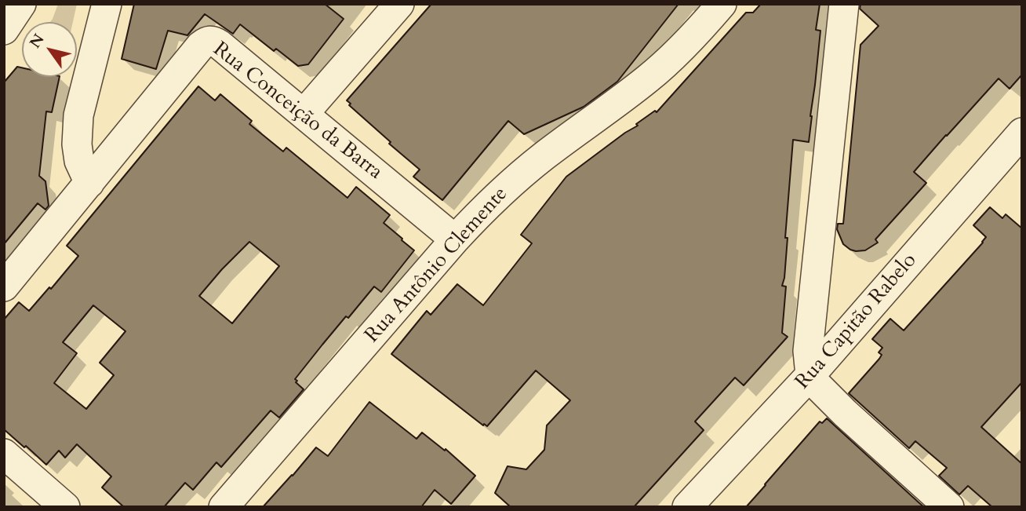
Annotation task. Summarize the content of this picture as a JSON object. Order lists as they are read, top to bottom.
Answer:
{
  "streets": {
    "street": ["Rua Conceição da Barra", "Rua Antônio Clemente", "Rua Capitão Rabelo"]
  },
  "crossings": [
    ["Rua Conceição da Barra", "Rua Antônio Clemente"]
  ],
  "north": "top left"
}
